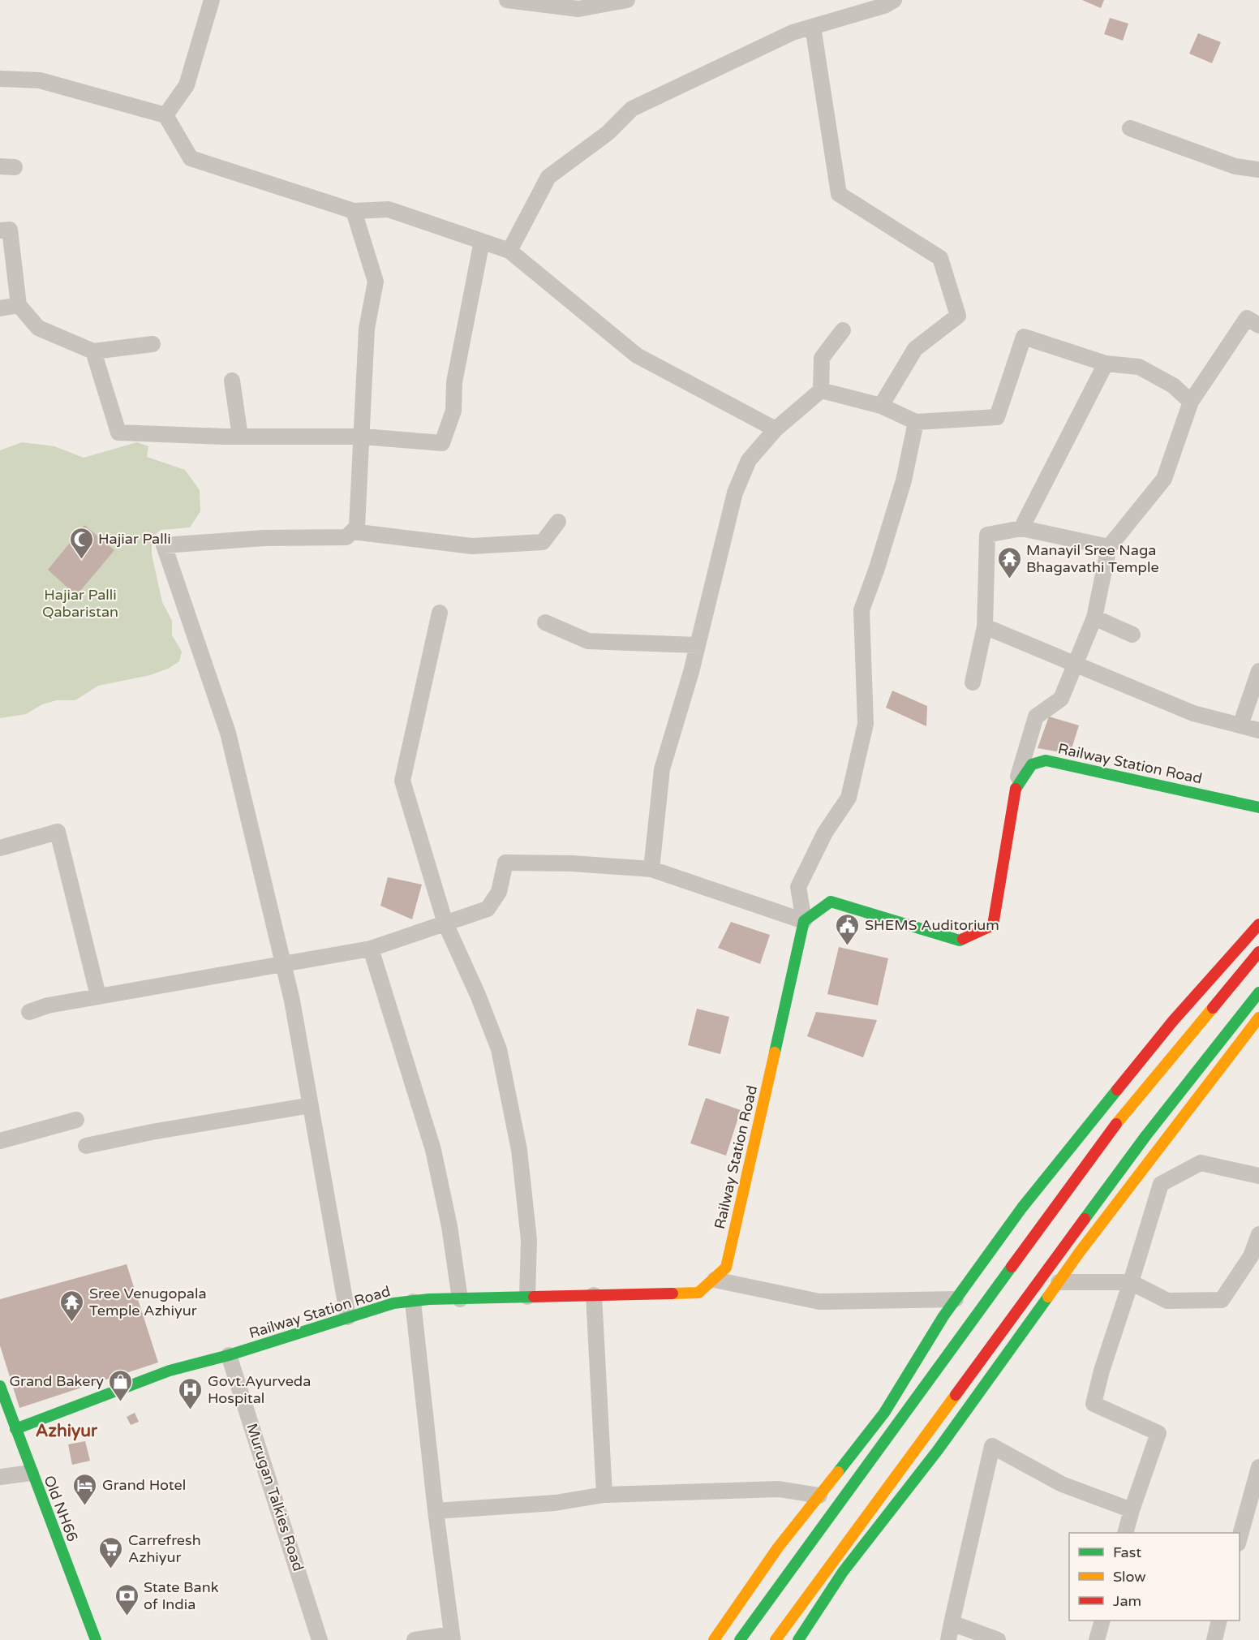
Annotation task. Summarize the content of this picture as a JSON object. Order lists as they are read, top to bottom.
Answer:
{
  "streets": {
    "main road": ["Railway Station Road", "Old NH66"],
    "street": ["Murugan Talkies Road"]
  },
  "crossings": [
    ["Railway Station Road", "Murugan Talkies Road"],
    ["Railway Station Road", "Old NH66"]
  ],
  "districts": ["Azhiyur"],
  "parks": ["Hajiar Palli Qabaristan"],
  "places": {
    "mosque": ["Hajiar Palli"],
    "temple": ["Manayil Sree Naga Bhagavathi Temple", "Sree Venugopala Temple Azhiyur"],
    "public building": ["SHEMS Auditorium"],
    "shop": ["Grand Bakery"],
    "hospital": ["Govt.Ayurveda Hospital"],
    "hotel": ["Grand Hotel"],
    "supermarket": ["Carrefresh Azhiyur"],
    "bank": ["State Bank of India"]
  },
  "legend": ["Fast", "Slow", "Jam"]
}
